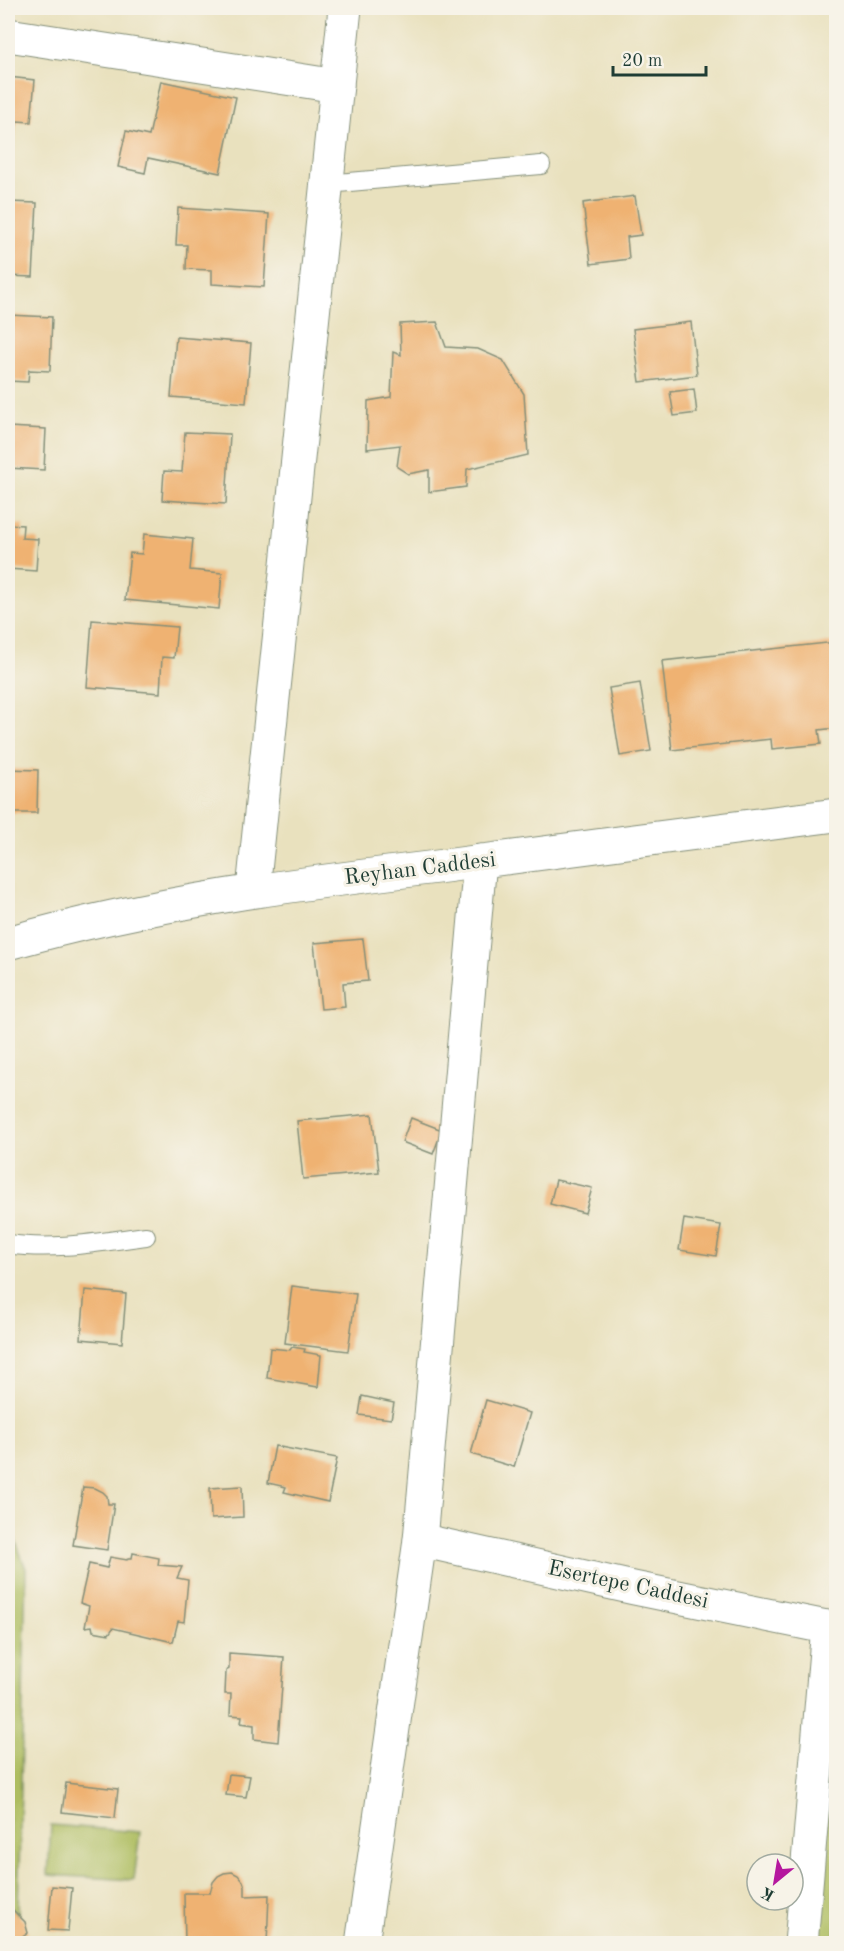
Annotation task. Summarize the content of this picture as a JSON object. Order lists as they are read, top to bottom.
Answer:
{
  "streets": {
    "street": ["Reyhan Caddesi", "Esertepe Caddesi"]
  },
  "scale_bar": "20 m",
  "north": "bottom left"
}
